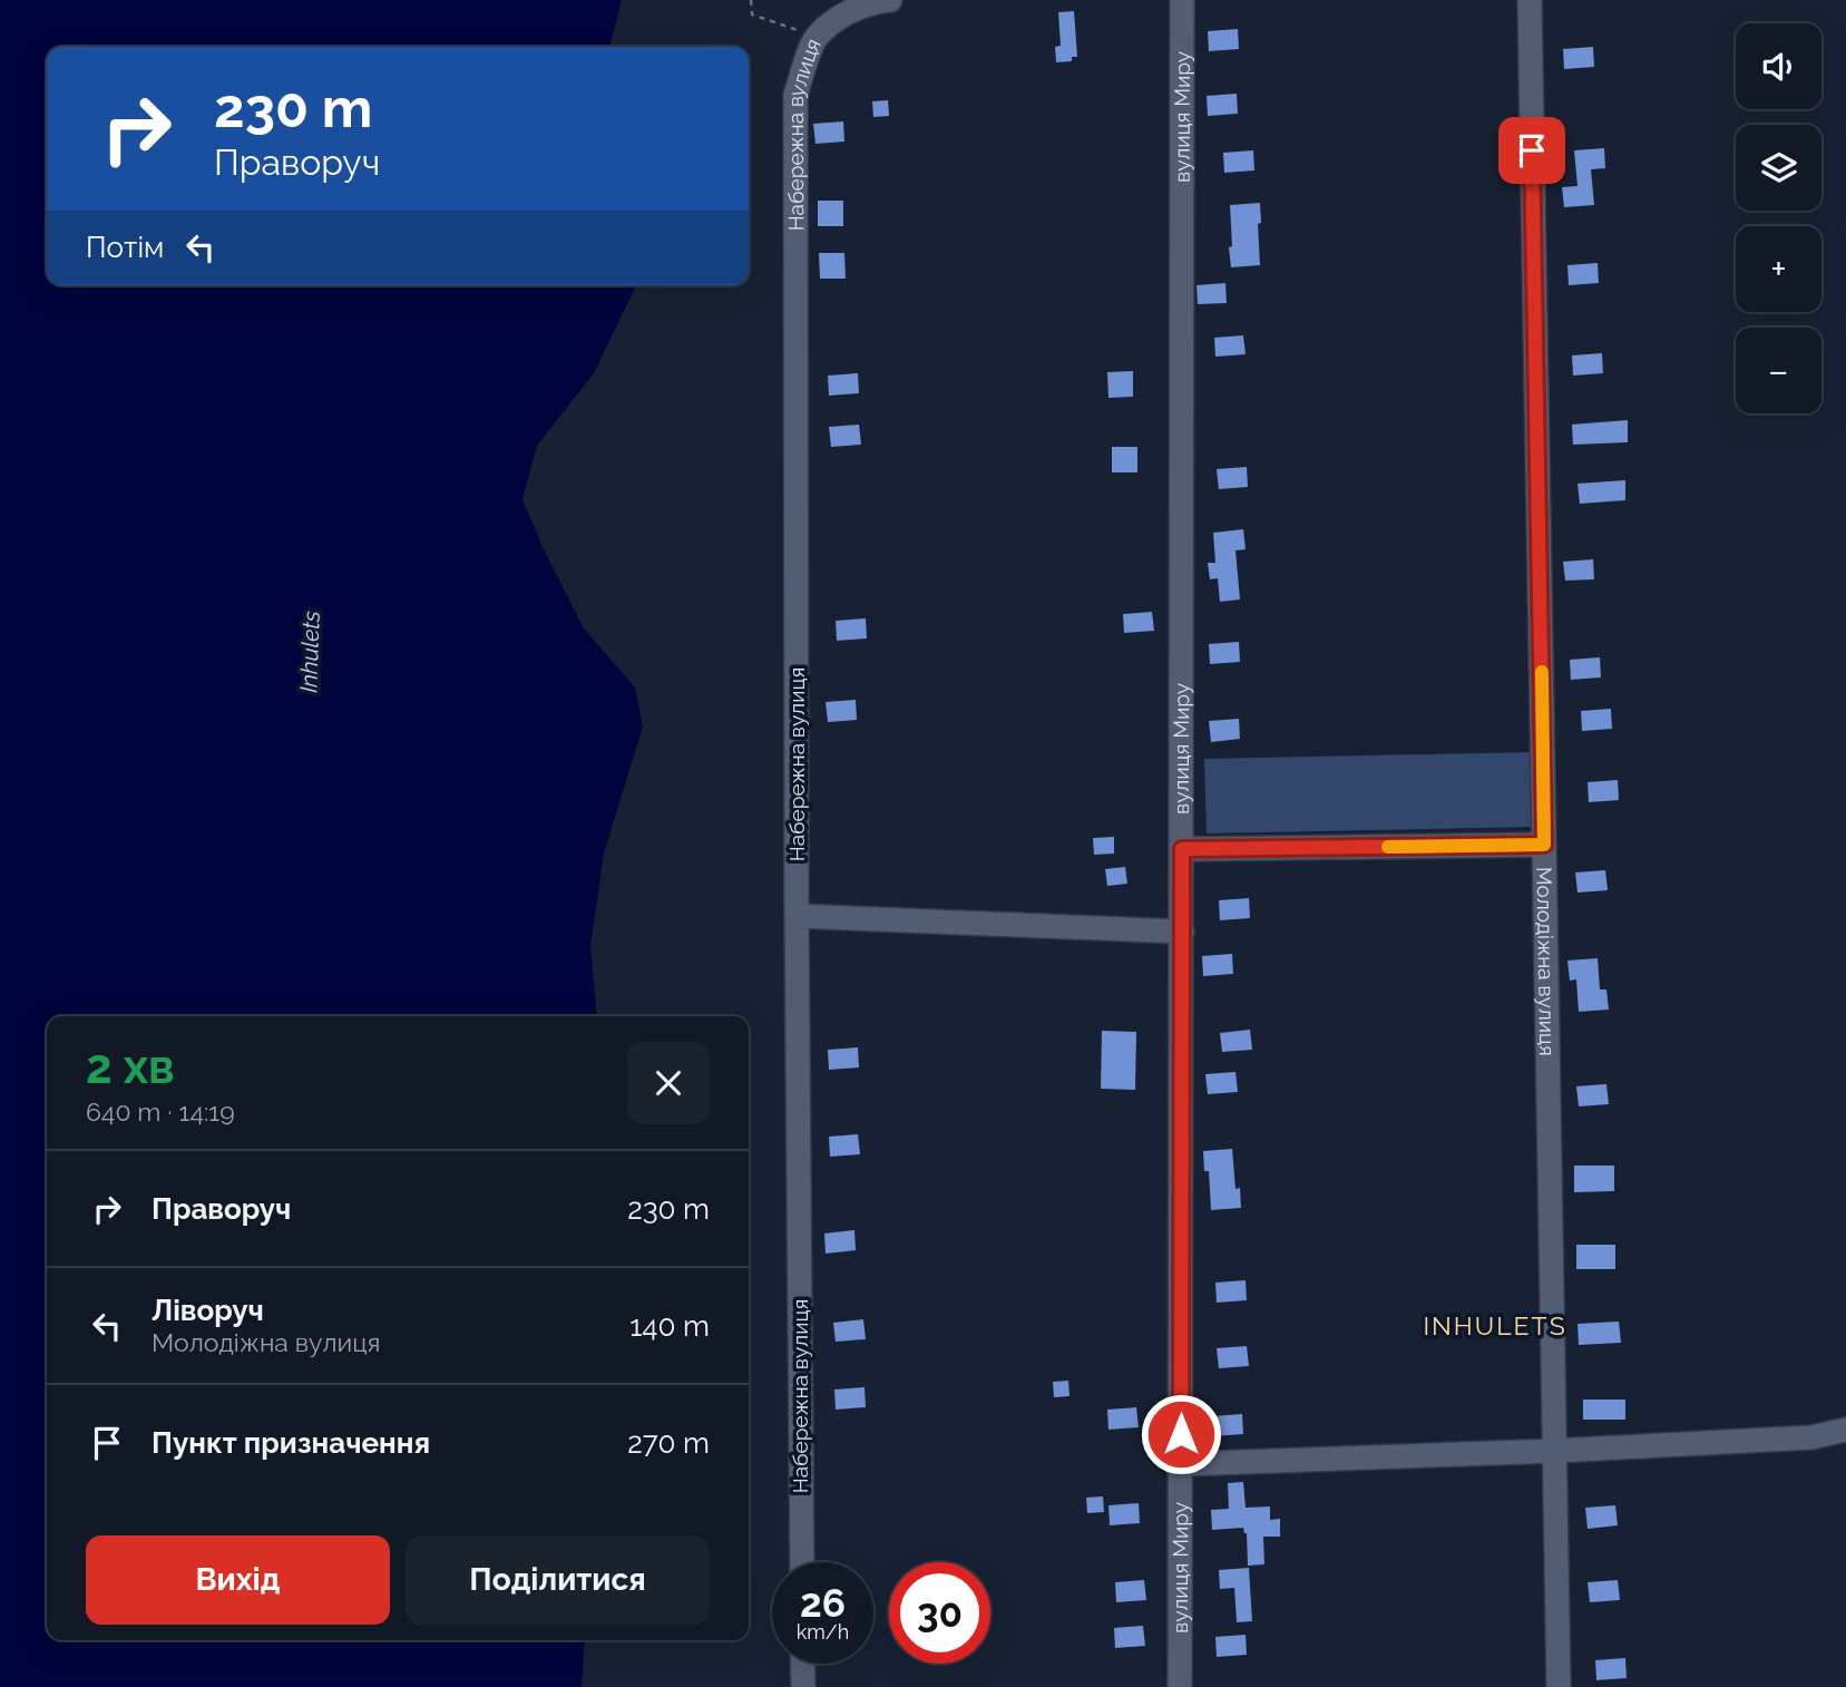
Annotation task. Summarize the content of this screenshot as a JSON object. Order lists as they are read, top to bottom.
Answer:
{
  "streets": {
    "street": ["вулиця Миру", "Набережна вулиця", "Молодіжна вулиця"]
  },
  "districts": ["INHULETS"],
  "water": ["Inhulets"],
  "page": {
    "map_buttons": ["+", "−"],
    "turn": ["230 m", "Праворуч"],
    "then": "Потім",
    "heading": ["2 хв", "640 m · 14:19"],
    "list": [
      {
        "name": "Праворуч",
        "value": "230 m"
      },
      {
        "name": "Ліворуч",
        "note": "Молодіжна вулиця",
        "value": "140 m"
      },
      {
        "name": "Пункт призначення",
        "value": "270 m"
      }
    ],
    "buttons": ["Вихід", "Поділитися"],
    "speed": "26 km/h",
    "limit": "30"
  }
}
